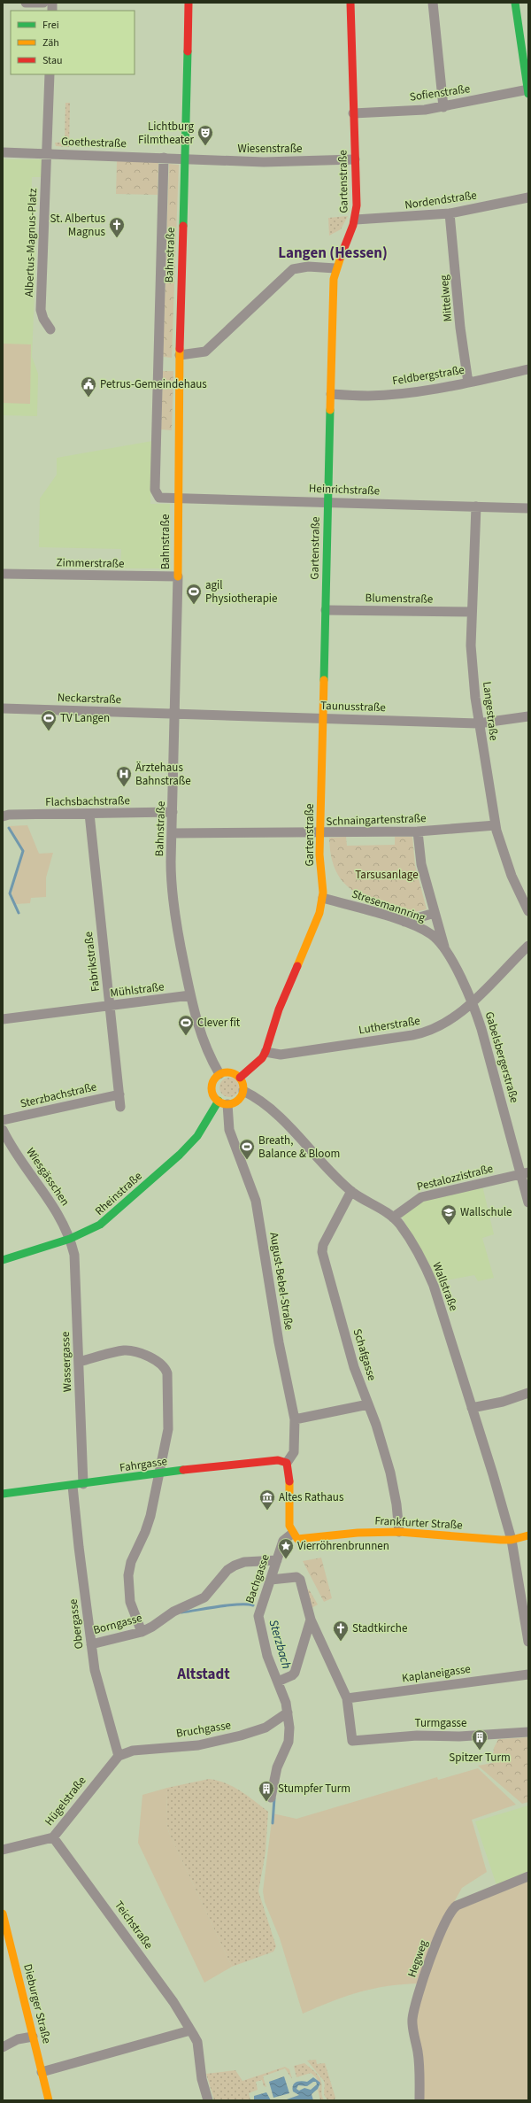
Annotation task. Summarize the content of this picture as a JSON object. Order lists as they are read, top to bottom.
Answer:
{
  "streets": {
    "street": [
      "Sofienstraße",
      "Goethestraße",
      "Wiesenstraße",
      "Gartenstraße",
      "Nordendstraße",
      "Albertus-Magnus-Platz",
      "Bahnstraße",
      "Mittelweg",
      "Feldbergstraße",
      "Heinrichstraße",
      "Zimmerstraße",
      "Blumenstraße",
      "Neckarstraße",
      "Taunusstraße",
      "Langestraße",
      "Flachsbachstraße",
      "Schnaingartenstraße",
      "Stresemannring",
      "Fabrikstraße",
      "Mühlstraße",
      "Lutherstraße",
      "Gabelsbergerstraße",
      "Sterzbachstraße",
      "Wiesgässchen",
      "Pestalozzistraße",
      "Rheinstraße",
      "August-Bebel-Straße",
      "Wallstraße",
      "Schafgasse",
      "Wassergasse",
      "Fahrgasse",
      "Frankfurter Straße",
      "Bachgasse",
      "Obergasse",
      "Borngasse",
      "Kaplaneigasse",
      "Turmgasse",
      "Bruchgasse",
      "Hügelstraße",
      "Teichstraße",
      "Hegweg",
      "Dieburger Straße"
    ]
  },
  "crossings": [
    ["Sofienstraße", "Gartenstraße"],
    ["Goethestraße", "Wiesenstraße"],
    ["Goethestraße", "Albertus-Magnus-Platz"],
    ["Goethestraße", "Bahnstraße"],
    ["Wiesenstraße", "Gartenstraße"],
    ["Wiesenstraße", "Bahnstraße"],
    ["Gartenstraße", "Nordendstraße"],
    ["Gartenstraße", "Bahnstraße"],
    ["Gartenstraße", "Feldbergstraße"],
    ["Gartenstraße", "Heinrichstraße"],
    ["Gartenstraße", "Blumenstraße"],
    ["Gartenstraße", "Taunusstraße"],
    ["Gartenstraße", "Schnaingartenstraße"],
    ["Gartenstraße", "Stresemannring"],
    ["Gartenstraße", "Lutherstraße"],
    ["Gartenstraße", "Rheinstraße"],
    ["Gartenstraße", "August-Bebel-Straße"],
    ["Gartenstraße", "Wallstraße"],
    ["Nordendstraße", "Mittelweg"],
    ["Bahnstraße", "Heinrichstraße"],
    ["Bahnstraße", "Zimmerstraße"],
    ["Bahnstraße", "Neckarstraße"],
    ["Bahnstraße", "Taunusstraße"],
    ["Bahnstraße", "Flachsbachstraße"],
    ["Bahnstraße", "Schnaingartenstraße"],
    ["Bahnstraße", "Mühlstraße"],
    ["Bahnstraße", "Rheinstraße"],
    ["Bahnstraße", "August-Bebel-Straße"],
    ["Bahnstraße", "Wallstraße"],
    ["Mittelweg", "Feldbergstraße"],
    ["Heinrichstraße", "Langestraße"],
    ["Blumenstraße", "Langestraße"],
    ["Neckarstraße", "Taunusstraße"],
    ["Taunusstraße", "Langestraße"],
    ["Langestraße", "Schnaingartenstraße"],
    ["Flachsbachstraße", "Fabrikstraße"],
    ["Stresemannring", "Lutherstraße"],
    ["Stresemannring", "Gabelsbergerstraße"],
    ["Fabrikstraße", "Mühlstraße"],
    ["Fabrikstraße", "Sterzbachstraße"],
    ["Lutherstraße", "Gabelsbergerstraße"],
    ["Gabelsbergerstraße", "Pestalozzistraße"],
    ["Wiesgässchen", "Rheinstraße"],
    ["Wiesgässchen", "Wassergasse"],
    ["Pestalozzistraße", "Wallstraße"],
    ["Rheinstraße", "August-Bebel-Straße"],
    ["Rheinstraße", "Wallstraße"],
    ["Rheinstraße", "Wassergasse"],
    ["August-Bebel-Straße", "Wallstraße"],
    ["August-Bebel-Straße", "Fahrgasse"],
    ["Wallstraße", "Schafgasse"],
    ["Wallstraße", "Frankfurter Straße"],
    ["Schafgasse", "Frankfurter Straße"],
    ["Wassergasse", "Fahrgasse"],
    ["Fahrgasse", "Obergasse"],
    ["Frankfurter Straße", "Bachgasse"],
    ["Bachgasse", "Borngasse"],
    ["Bachgasse", "Bruchgasse"],
    ["Obergasse", "Borngasse"],
    ["Obergasse", "Bruchgasse"],
    ["Obergasse", "Hügelstraße"],
    ["Kaplaneigasse", "Turmgasse"],
    ["Bruchgasse", "Hügelstraße"],
    ["Hügelstraße", "Teichstraße"]
  ],
  "districts": ["Langen (Hessen)", "Altstadt"],
  "water": ["Sterzbach"],
  "parks": ["Tarsusanlage"],
  "places": {
    "theatre": ["Lichtburg Filmtheater"],
    "church": ["St. Albertus Magnus", "Stadtkirche"],
    "public building": ["Petrus-Gemeindehaus"],
    "sports": [
      "agil Physiotherapie",
      "TV Langen",
      "Clever fit",
      "Breath, Balance & Bloom"
    ],
    "hospital": ["Ärztehaus Bahnstraße"],
    "school or university": ["Wallschule"],
    "museum": ["Altes Rathaus"],
    "place": ["Vierröhrenbrunnen"],
    "building": ["Spitzer Turm", "Stumpfer Turm"]
  },
  "legend": ["Frei", "Zäh", "Stau"]
}
